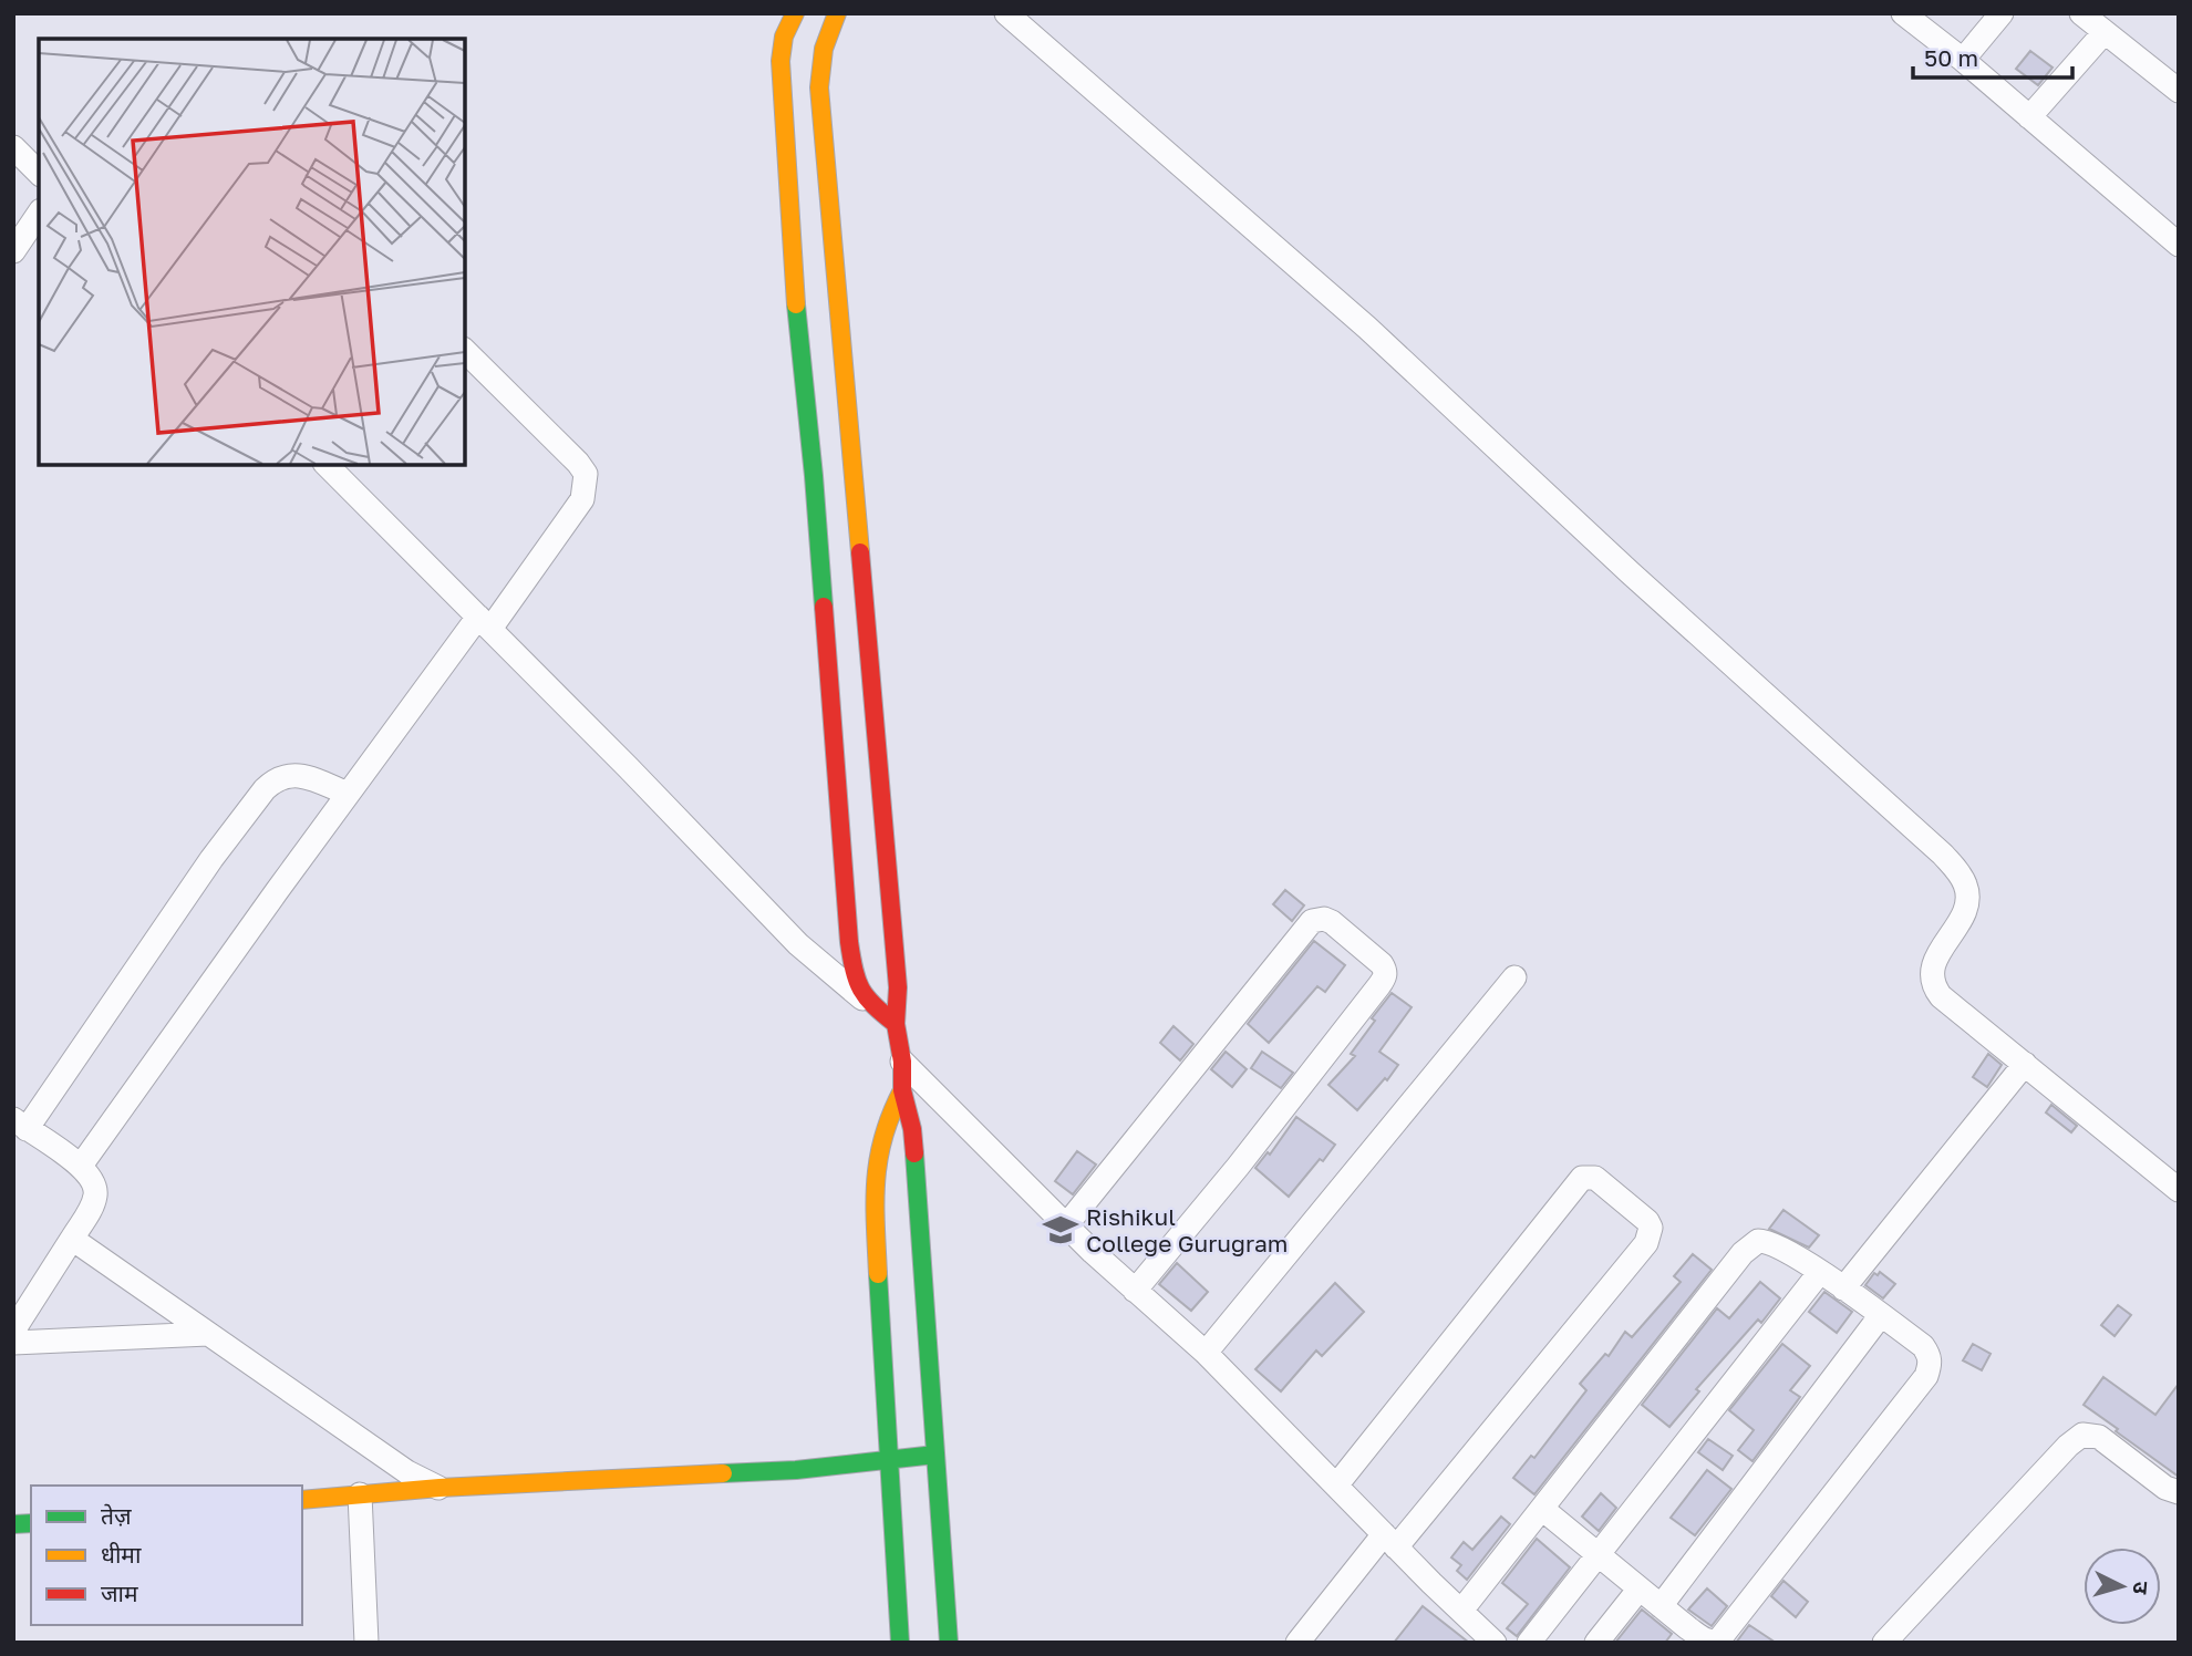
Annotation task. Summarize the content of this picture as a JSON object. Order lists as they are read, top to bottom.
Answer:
{
  "places": {
    "school or university": ["Rishikul College Gurugram"]
  },
  "legend": ["तेज़", "धीमा", "जाम"],
  "scale_bar": "50 m",
  "north": "right"
}
